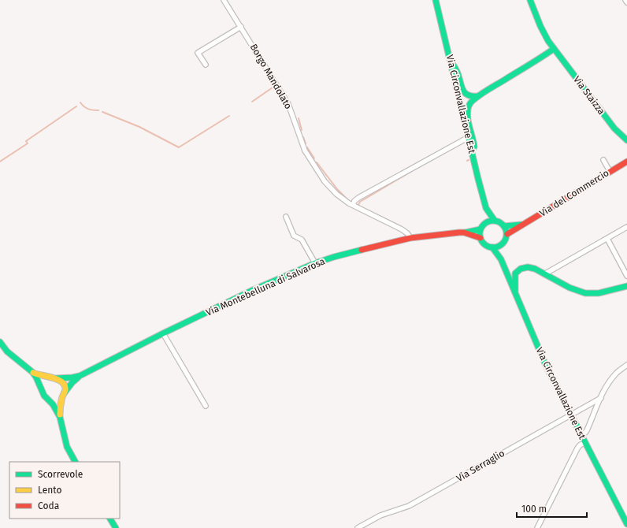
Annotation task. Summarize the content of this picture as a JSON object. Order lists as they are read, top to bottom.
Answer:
{
  "streets": {
    "street": [
      "Borgo Mandolato",
      "Via Staizza",
      "Via Circonvallazione Est",
      "Via del Commercio",
      "Via Montebelluna di Salvarosa",
      "Via Serraglio"
    ]
  },
  "crossings": [
    ["Borgo Mandolato", "Via Montebelluna di Salvarosa"],
    ["Via Circonvallazione Est", "Via Serraglio"]
  ],
  "legend": ["Scorrevole", "Lento", "Coda"],
  "scale_bar": "100 m"
}
